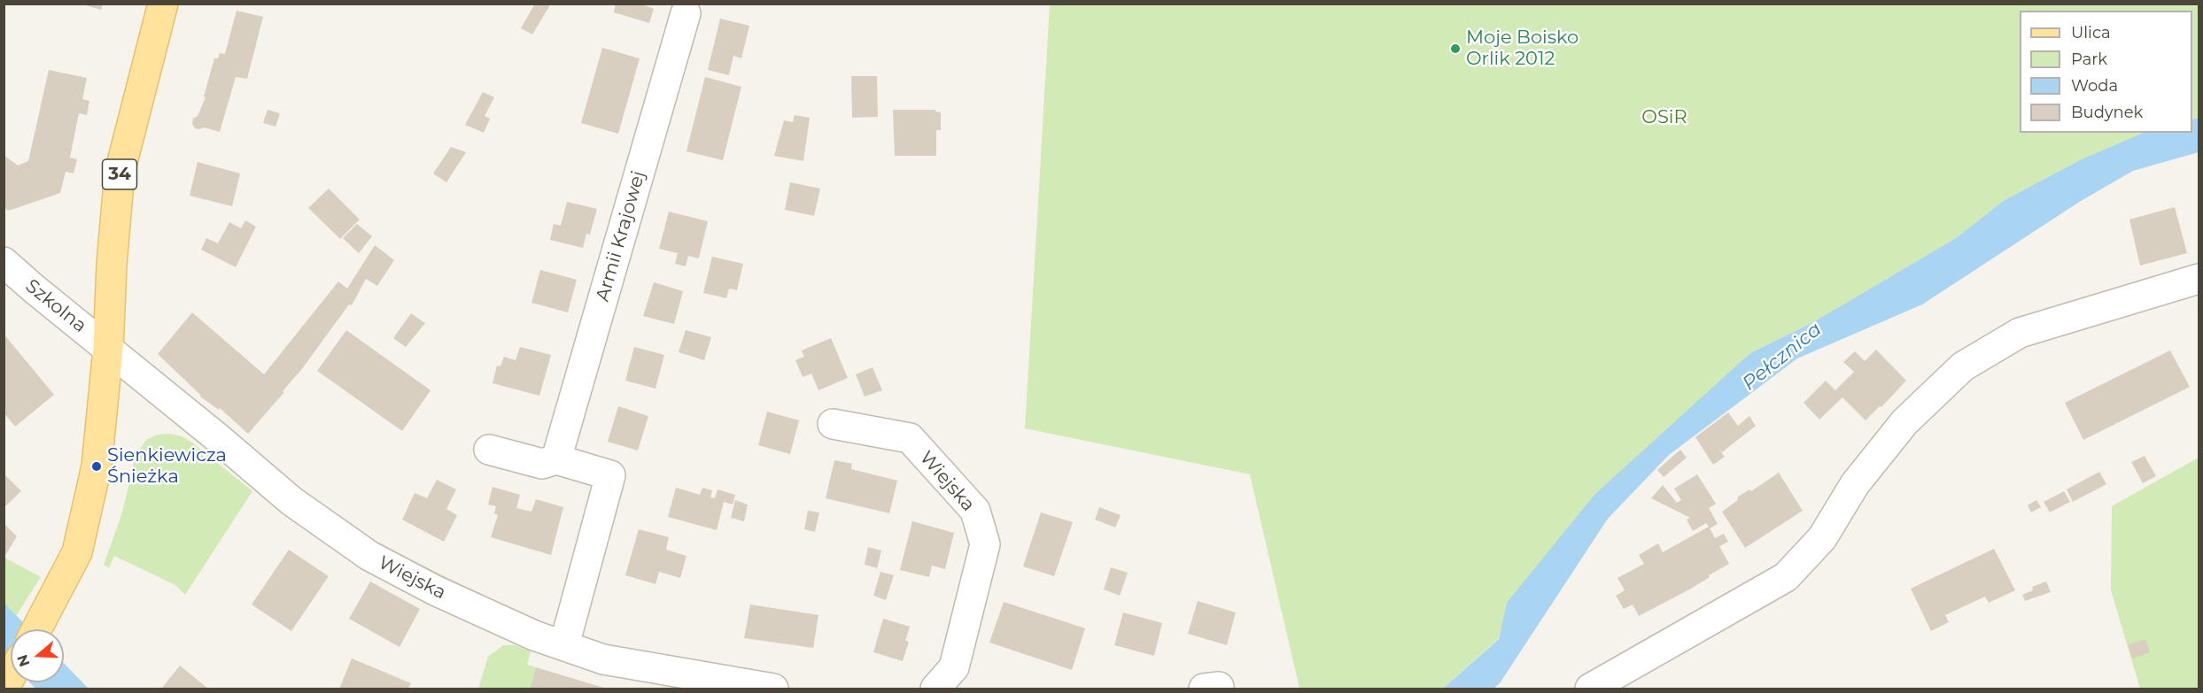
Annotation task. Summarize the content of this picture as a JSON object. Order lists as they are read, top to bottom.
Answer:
{
  "streets": {
    "main road": ["34"],
    "street": ["Armii Krajowej", "Szkolna", "Wiejska"]
  },
  "crossings": [
    ["34", "Szkolna"],
    ["34", "Wiejska"],
    ["Szkolna", "Wiejska"]
  ],
  "water": ["Pełcznica"],
  "parks": ["OSiR"],
  "places": ["Moje Boisko Orlik 2012", "Sienkiewicza Śnieżka"],
  "legend": [
    "Ulica",
    "Park",
    "Woda",
    "Budynek"
  ],
  "north": "left"
}
